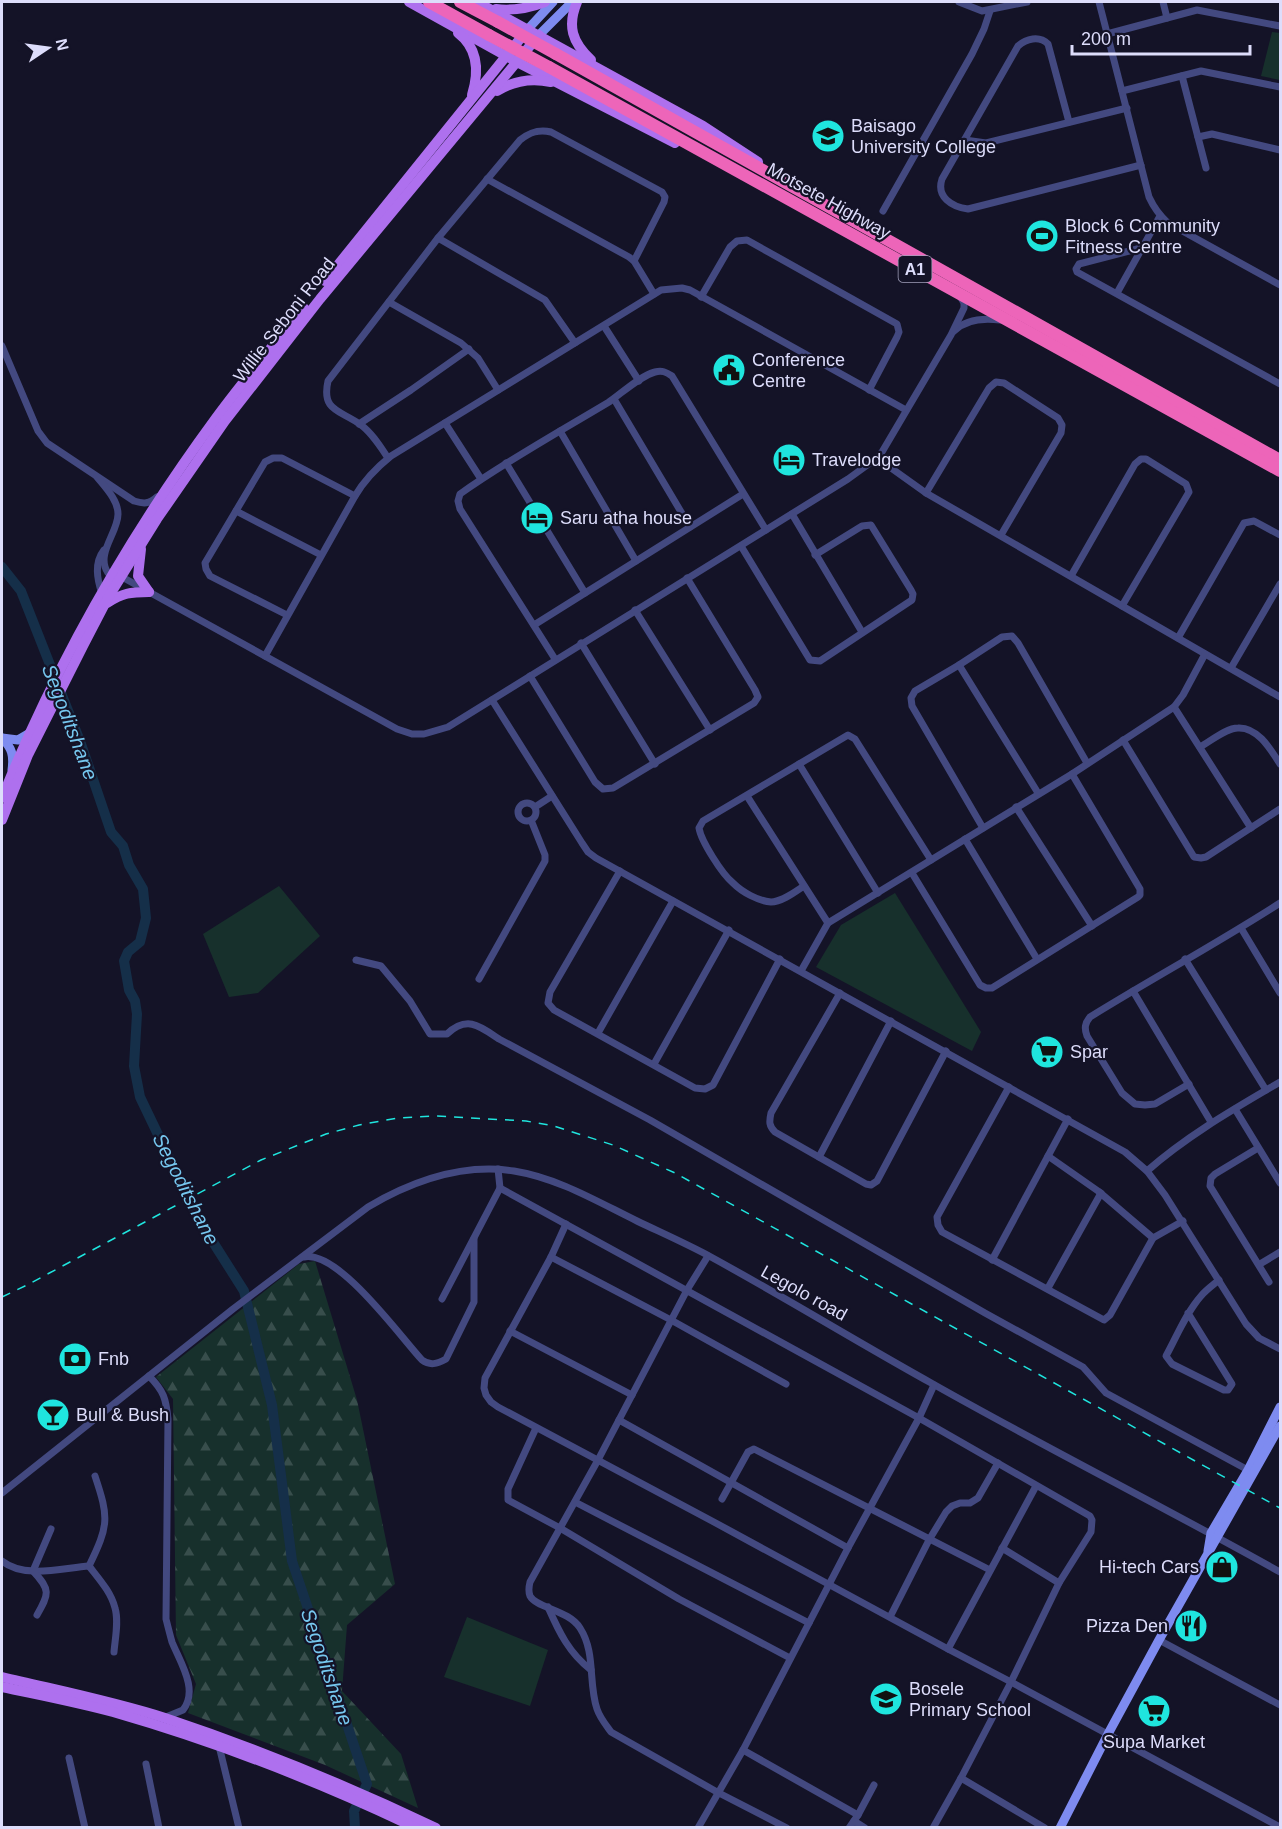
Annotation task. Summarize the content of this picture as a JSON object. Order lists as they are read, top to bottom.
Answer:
{
  "streets": {
    "highway": ["Motsete Highway", "A1"],
    "main road": ["Willie Seboni Road"],
    "street": ["Legolo road"]
  },
  "water": ["Segoditshane"],
  "places": {
    "school or university": ["Baisago University College", "Bosele Primary School"],
    "sports": ["Block 6 Community Fitness Centre"],
    "public building": ["Conference Centre"],
    "hotel": ["Travelodge", "Saru atha house"],
    "supermarket": ["Spar", "Supa Market"],
    "bank": ["Fnb"],
    "bar": ["Bull & Bush"],
    "shop": ["Hi-tech Cars"],
    "restaurant": ["Pizza Den"]
  },
  "scale_bar": "200 m",
  "north": "right"
}
